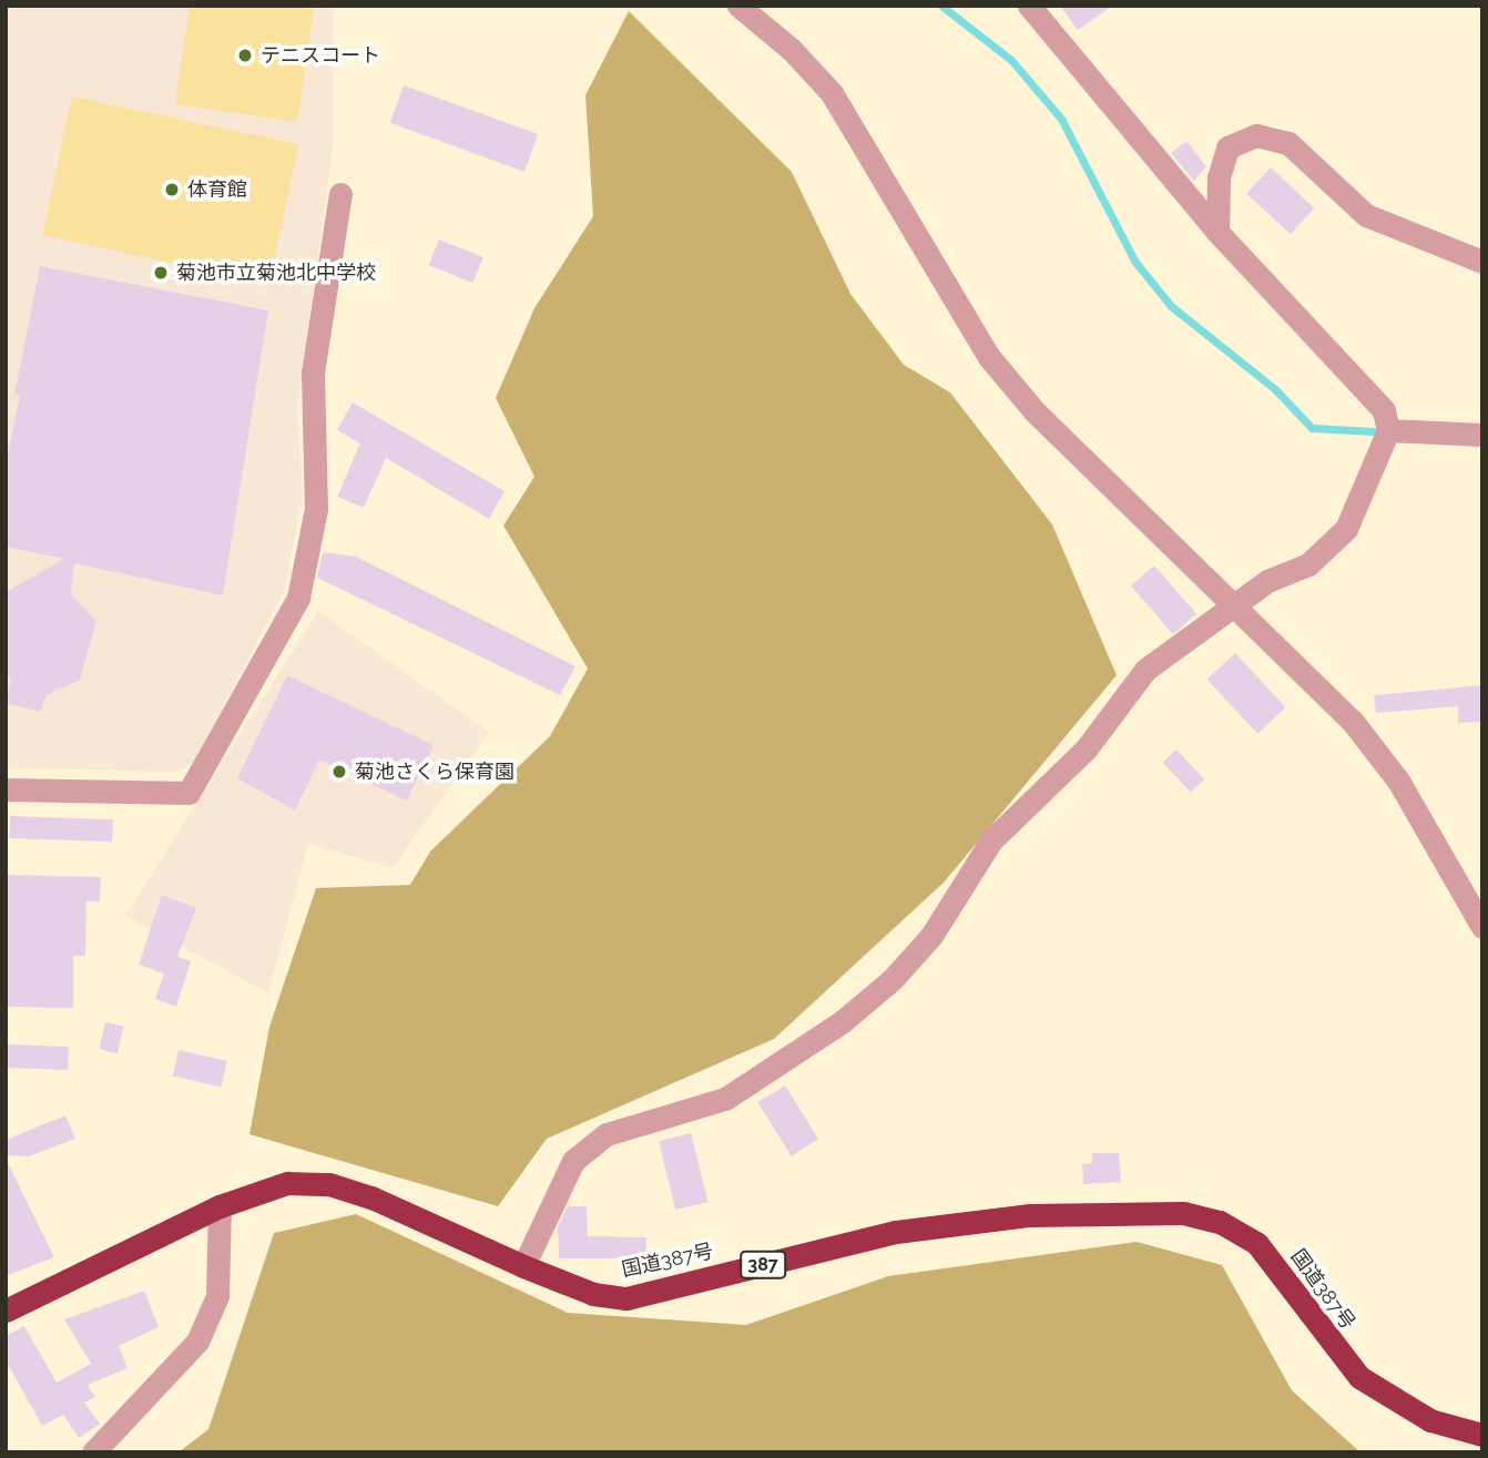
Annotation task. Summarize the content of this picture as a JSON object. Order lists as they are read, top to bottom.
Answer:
{
  "streets": {
    "highway": ["国道387号", "387"]
  },
  "places": [
    "テニスコート",
    "体育館",
    "菊池市立菊池北中学校",
    "菊池さくら保育園"
  ]
}
